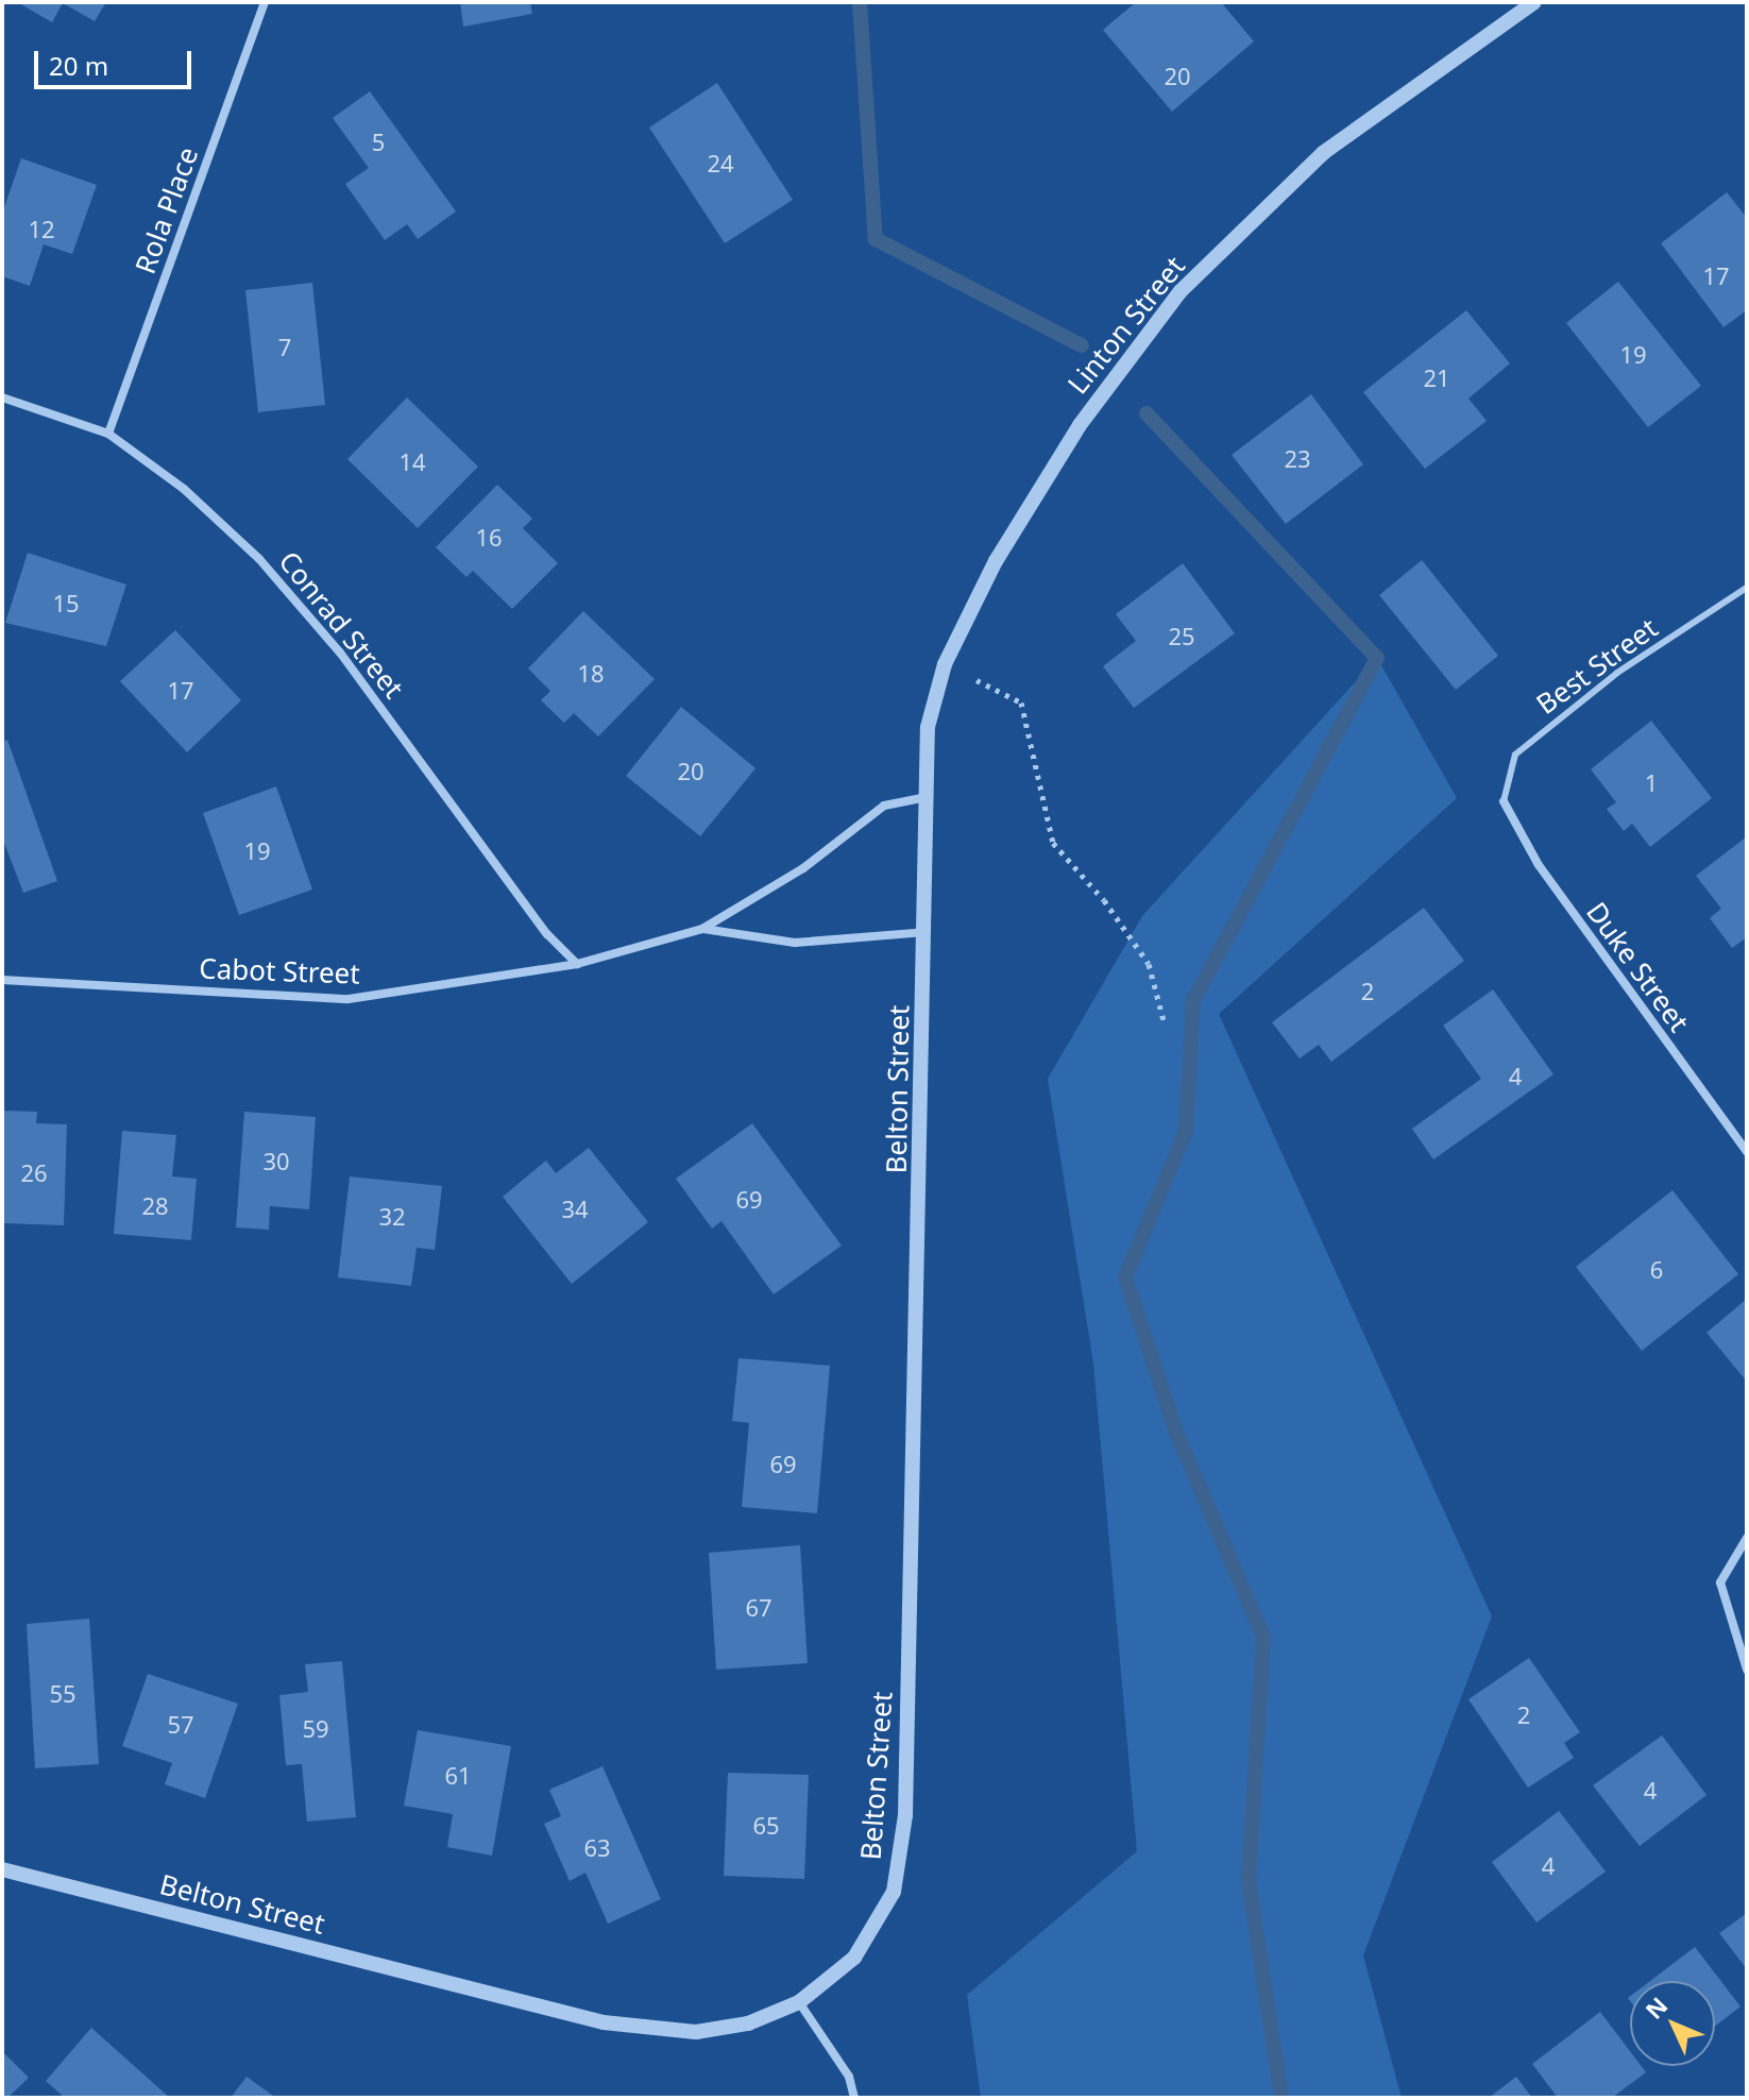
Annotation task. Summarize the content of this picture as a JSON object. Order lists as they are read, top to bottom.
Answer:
{
  "streets": {
    "street": [
      "Rola Place",
      "Linton Street",
      "Conrad Street",
      "Duke Street",
      "Cabot Street",
      "Belton Street"
    ],
    "lane": ["Best Street"]
  },
  "crossings": [
    ["Rola Place", "Conrad Street"],
    ["Linton Street", "Cabot Street"],
    ["Linton Street", "Belton Street"],
    ["Conrad Street", "Cabot Street"],
    ["Best Street", "Duke Street"],
    ["Cabot Street", "Belton Street"]
  ],
  "house_numbers": [
    "20",
    "5",
    "24",
    "12",
    "17",
    "7",
    "19",
    "21",
    "23",
    "14",
    "16",
    "15",
    "25",
    "18",
    "17",
    "20",
    "1",
    "19",
    "2",
    "4",
    "30",
    "26",
    "69",
    "28",
    "34",
    "32",
    "6",
    "69",
    "67",
    "55",
    "2",
    "57",
    "59",
    "61",
    "4",
    "65",
    "63",
    "4"
  ],
  "scale_bar": "20 m",
  "north": "top left"
}
